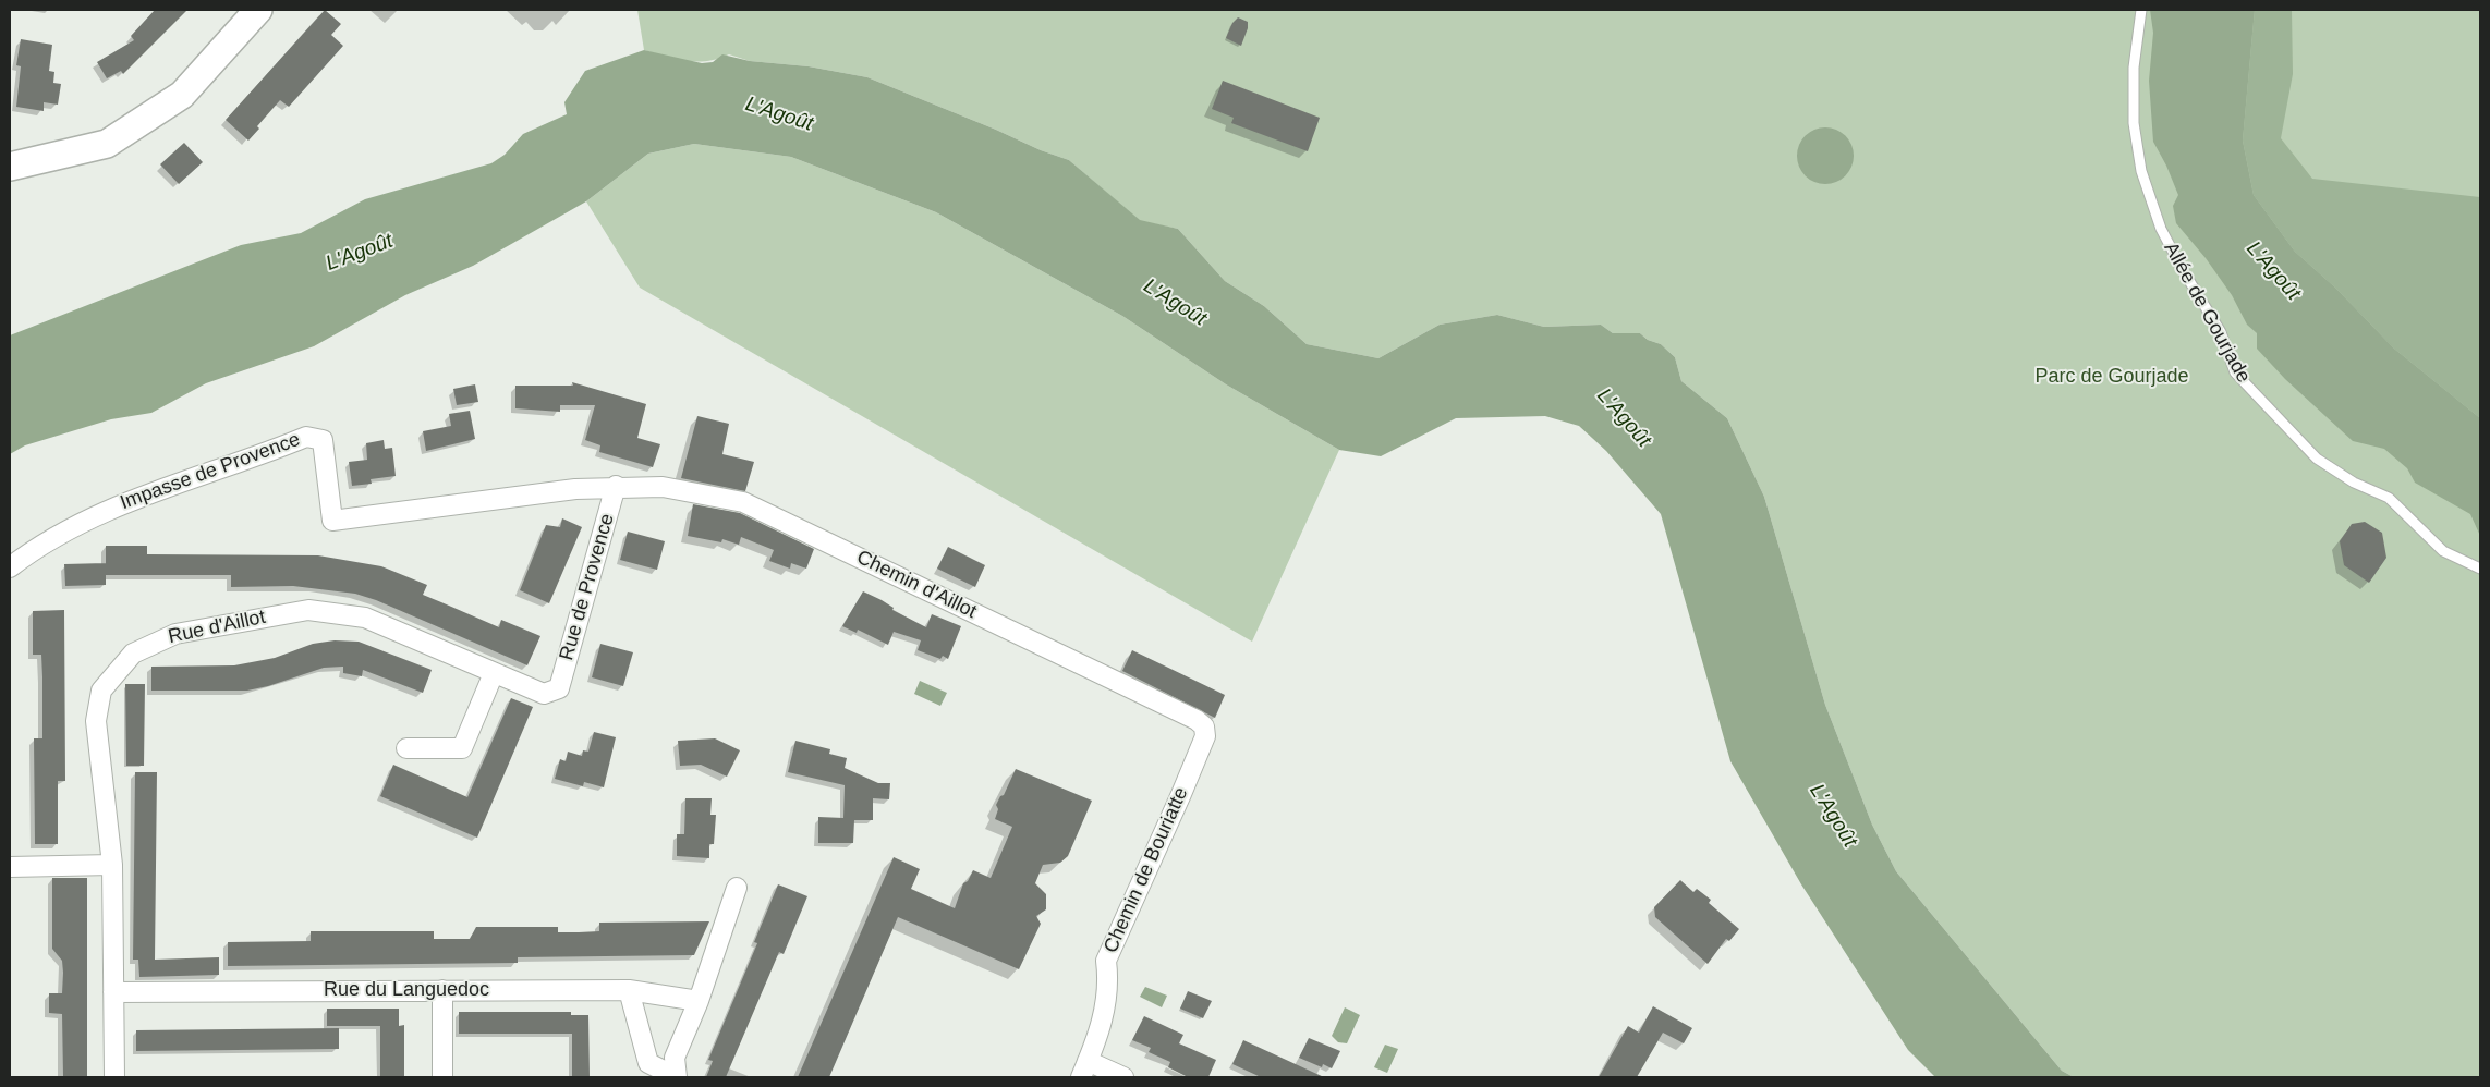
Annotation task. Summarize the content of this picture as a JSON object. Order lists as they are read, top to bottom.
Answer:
{
  "streets": {
    "street": [
      "Impasse de Provence",
      "Chemin d'Aillot",
      "Rue de Provence",
      "Rue d'Aillot",
      "Chemin de Bouriatte",
      "Rue du Languedoc"
    ],
    "lane": ["Allée de Gourjade"]
  },
  "crossings": [
    ["Impasse de Provence", "Chemin d'Aillot"],
    ["Impasse de Provence", "Rue de Provence"],
    ["Chemin d'Aillot", "Rue de Provence"],
    ["Chemin d'Aillot", "Chemin de Bouriatte"],
    ["Rue de Provence", "Rue d'Aillot"],
    ["Rue d'Aillot", "Rue du Languedoc"]
  ],
  "water": ["L'Agoût"],
  "parks": ["Parc de Gourjade"]
}
